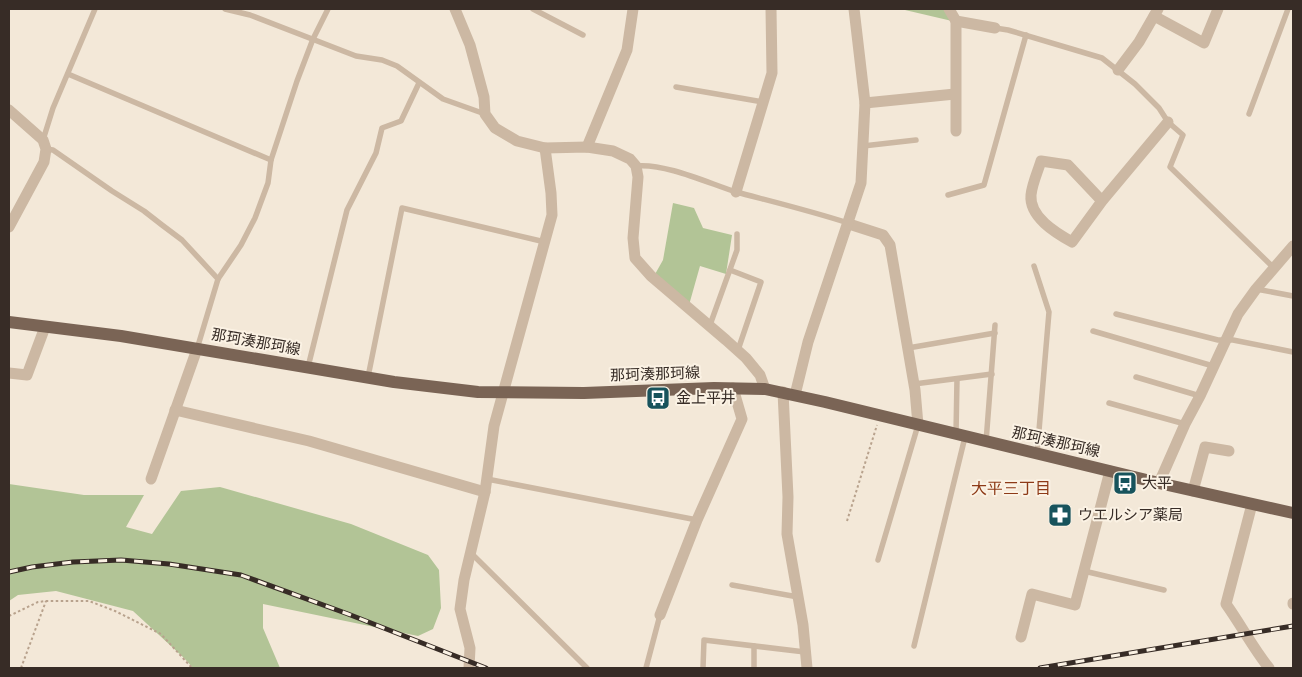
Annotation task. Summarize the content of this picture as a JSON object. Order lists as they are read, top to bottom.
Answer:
{
  "streets": {
    "main road": ["那珂湊那珂線"]
  },
  "districts": ["大平三丁目"],
  "places": {
    "bus stop": ["金上平井", "大平"],
    "pharmacy": ["ウエルシア薬局"]
  }
}
